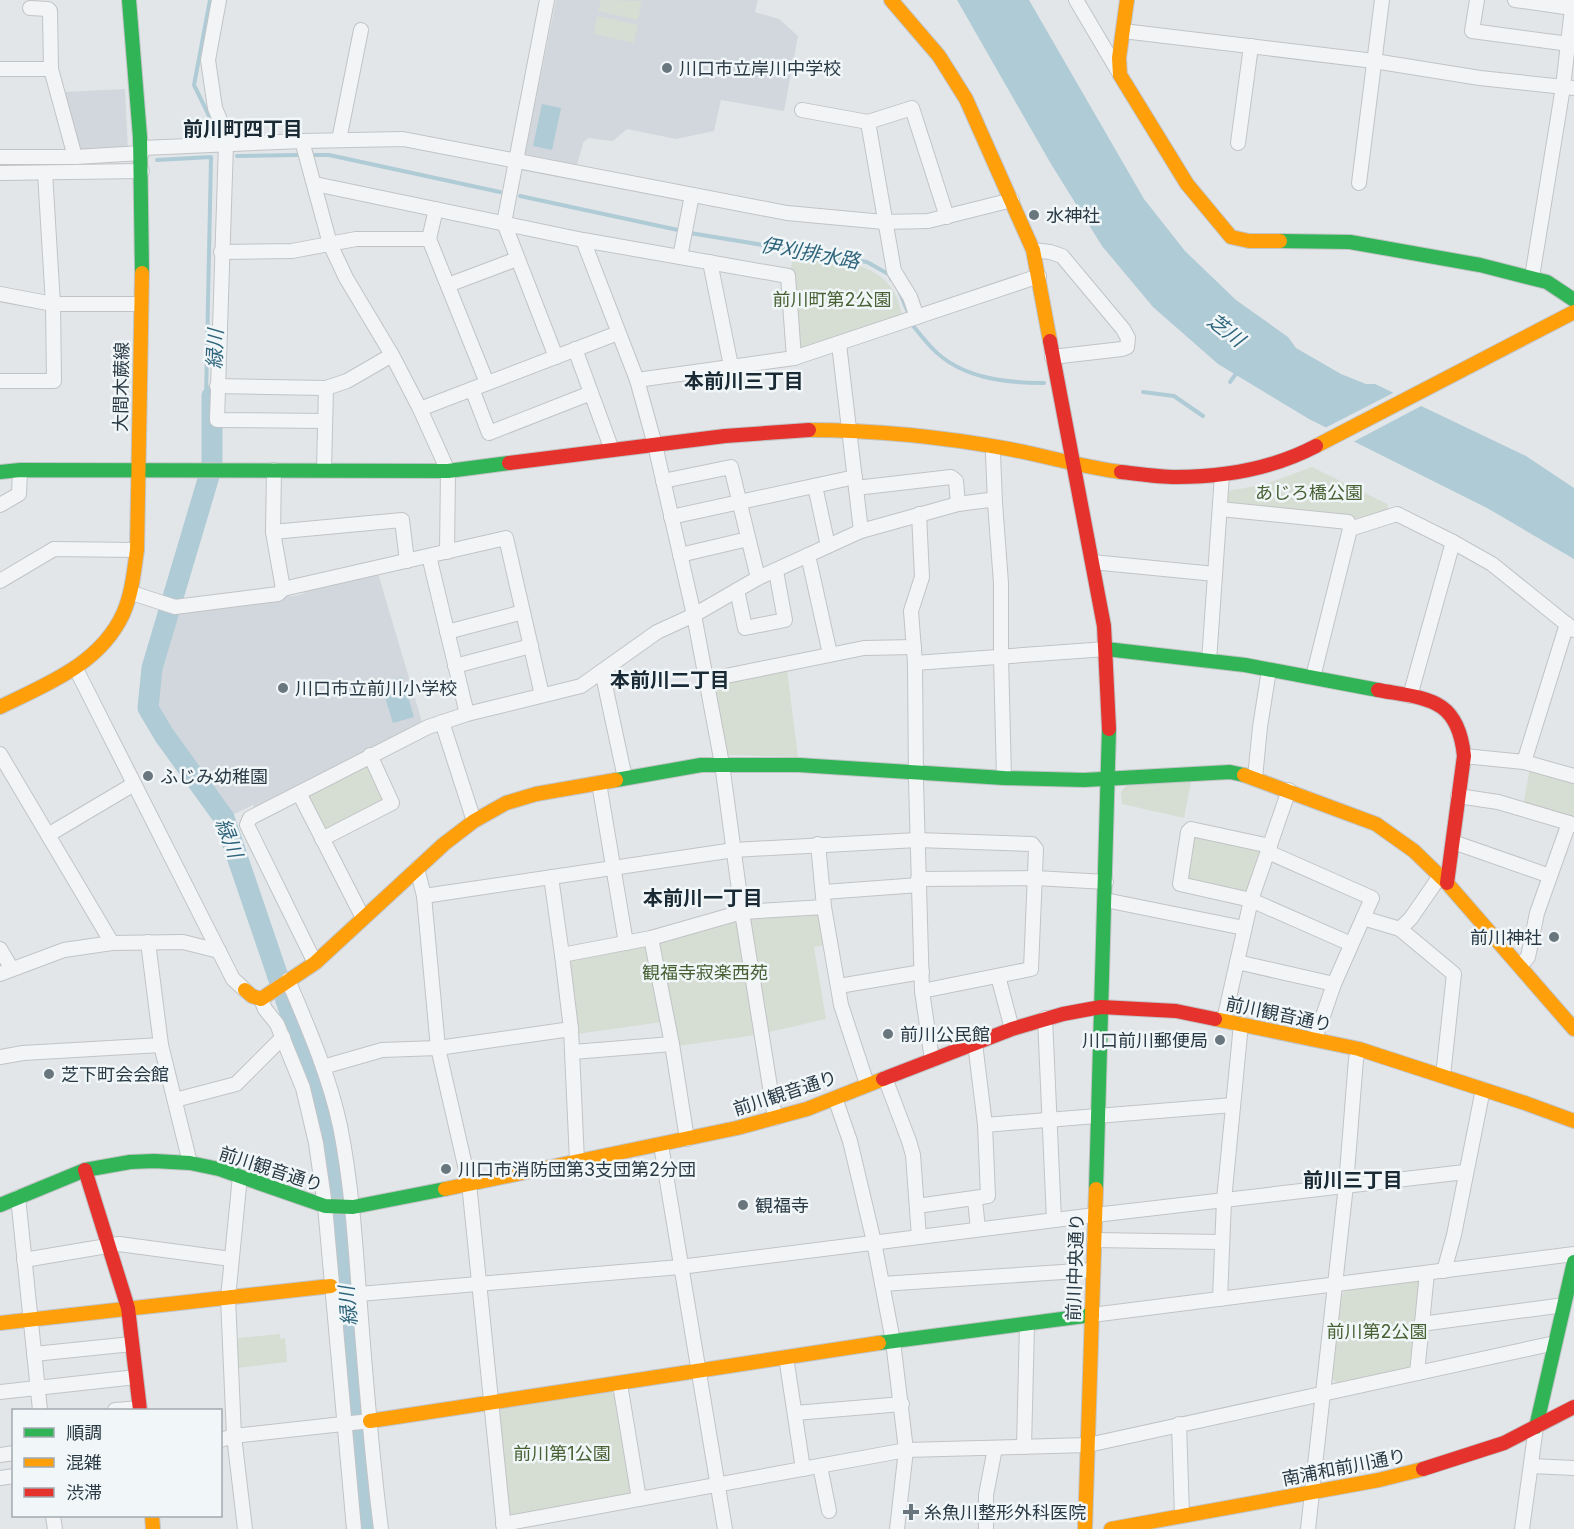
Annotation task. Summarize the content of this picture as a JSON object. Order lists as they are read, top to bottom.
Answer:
{
  "streets": {
    "street": [
      "大間木蕨線",
      "前川観音通り",
      "前川中央通り",
      "南浦和前川通り"
    ]
  },
  "crossings": [
    ["前川観音通り", "前川中央通り"]
  ],
  "districts": [
    "前川町四丁目",
    "本前川三丁目",
    "本前川二丁目",
    "本前川一丁目",
    "前川三丁目"
  ],
  "water": ["伊刈排水路", "芝川", "緑川"],
  "parks": [
    "前川町第2公園",
    "あじろ橋公園",
    "観福寺寂楽西苑",
    "前川第2公園",
    "前川第1公園"
  ],
  "places": {
    "other": [
      "川口市立岸川中学校",
      "水神社",
      "川口市立前川小学校",
      "ふじみ幼稚園",
      "前川神社",
      "前川公民館",
      "川口前川郵便局",
      "芝下町会会館",
      "川口市消防団第3支団第2分団",
      "観福寺"
    ],
    "health": ["糸魚川整形外科医院"]
  },
  "legend": ["順調", "混雑", "渋滞"]
}
